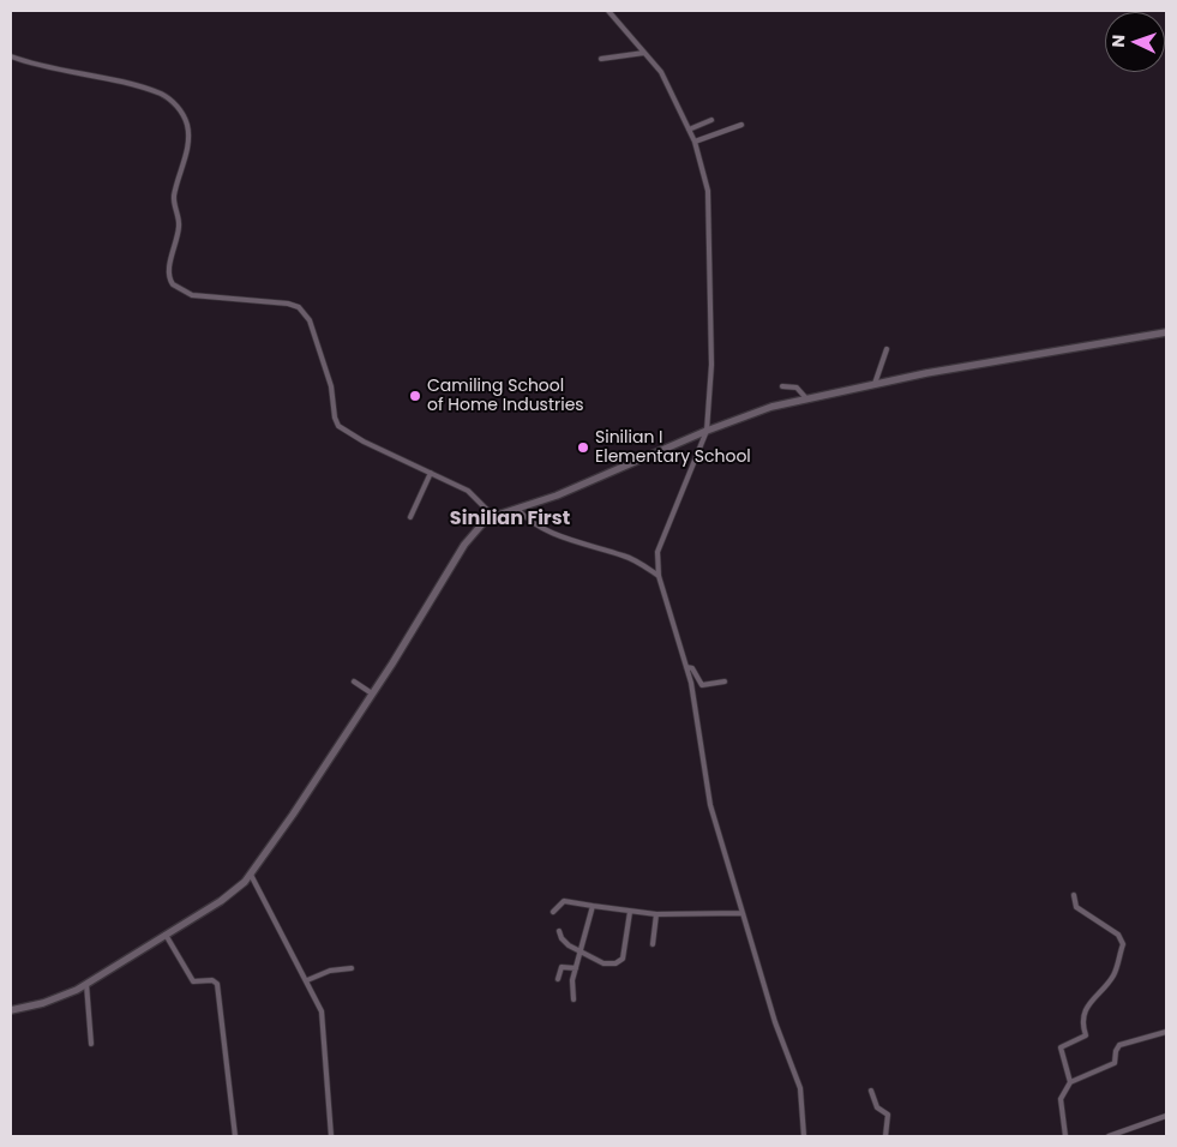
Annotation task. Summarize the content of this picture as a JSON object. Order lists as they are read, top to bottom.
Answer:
{
  "districts": ["Sinilian First"],
  "places": ["Camiling School of Home Industries", "Sinilian I Elementary School"],
  "north": "left"
}
